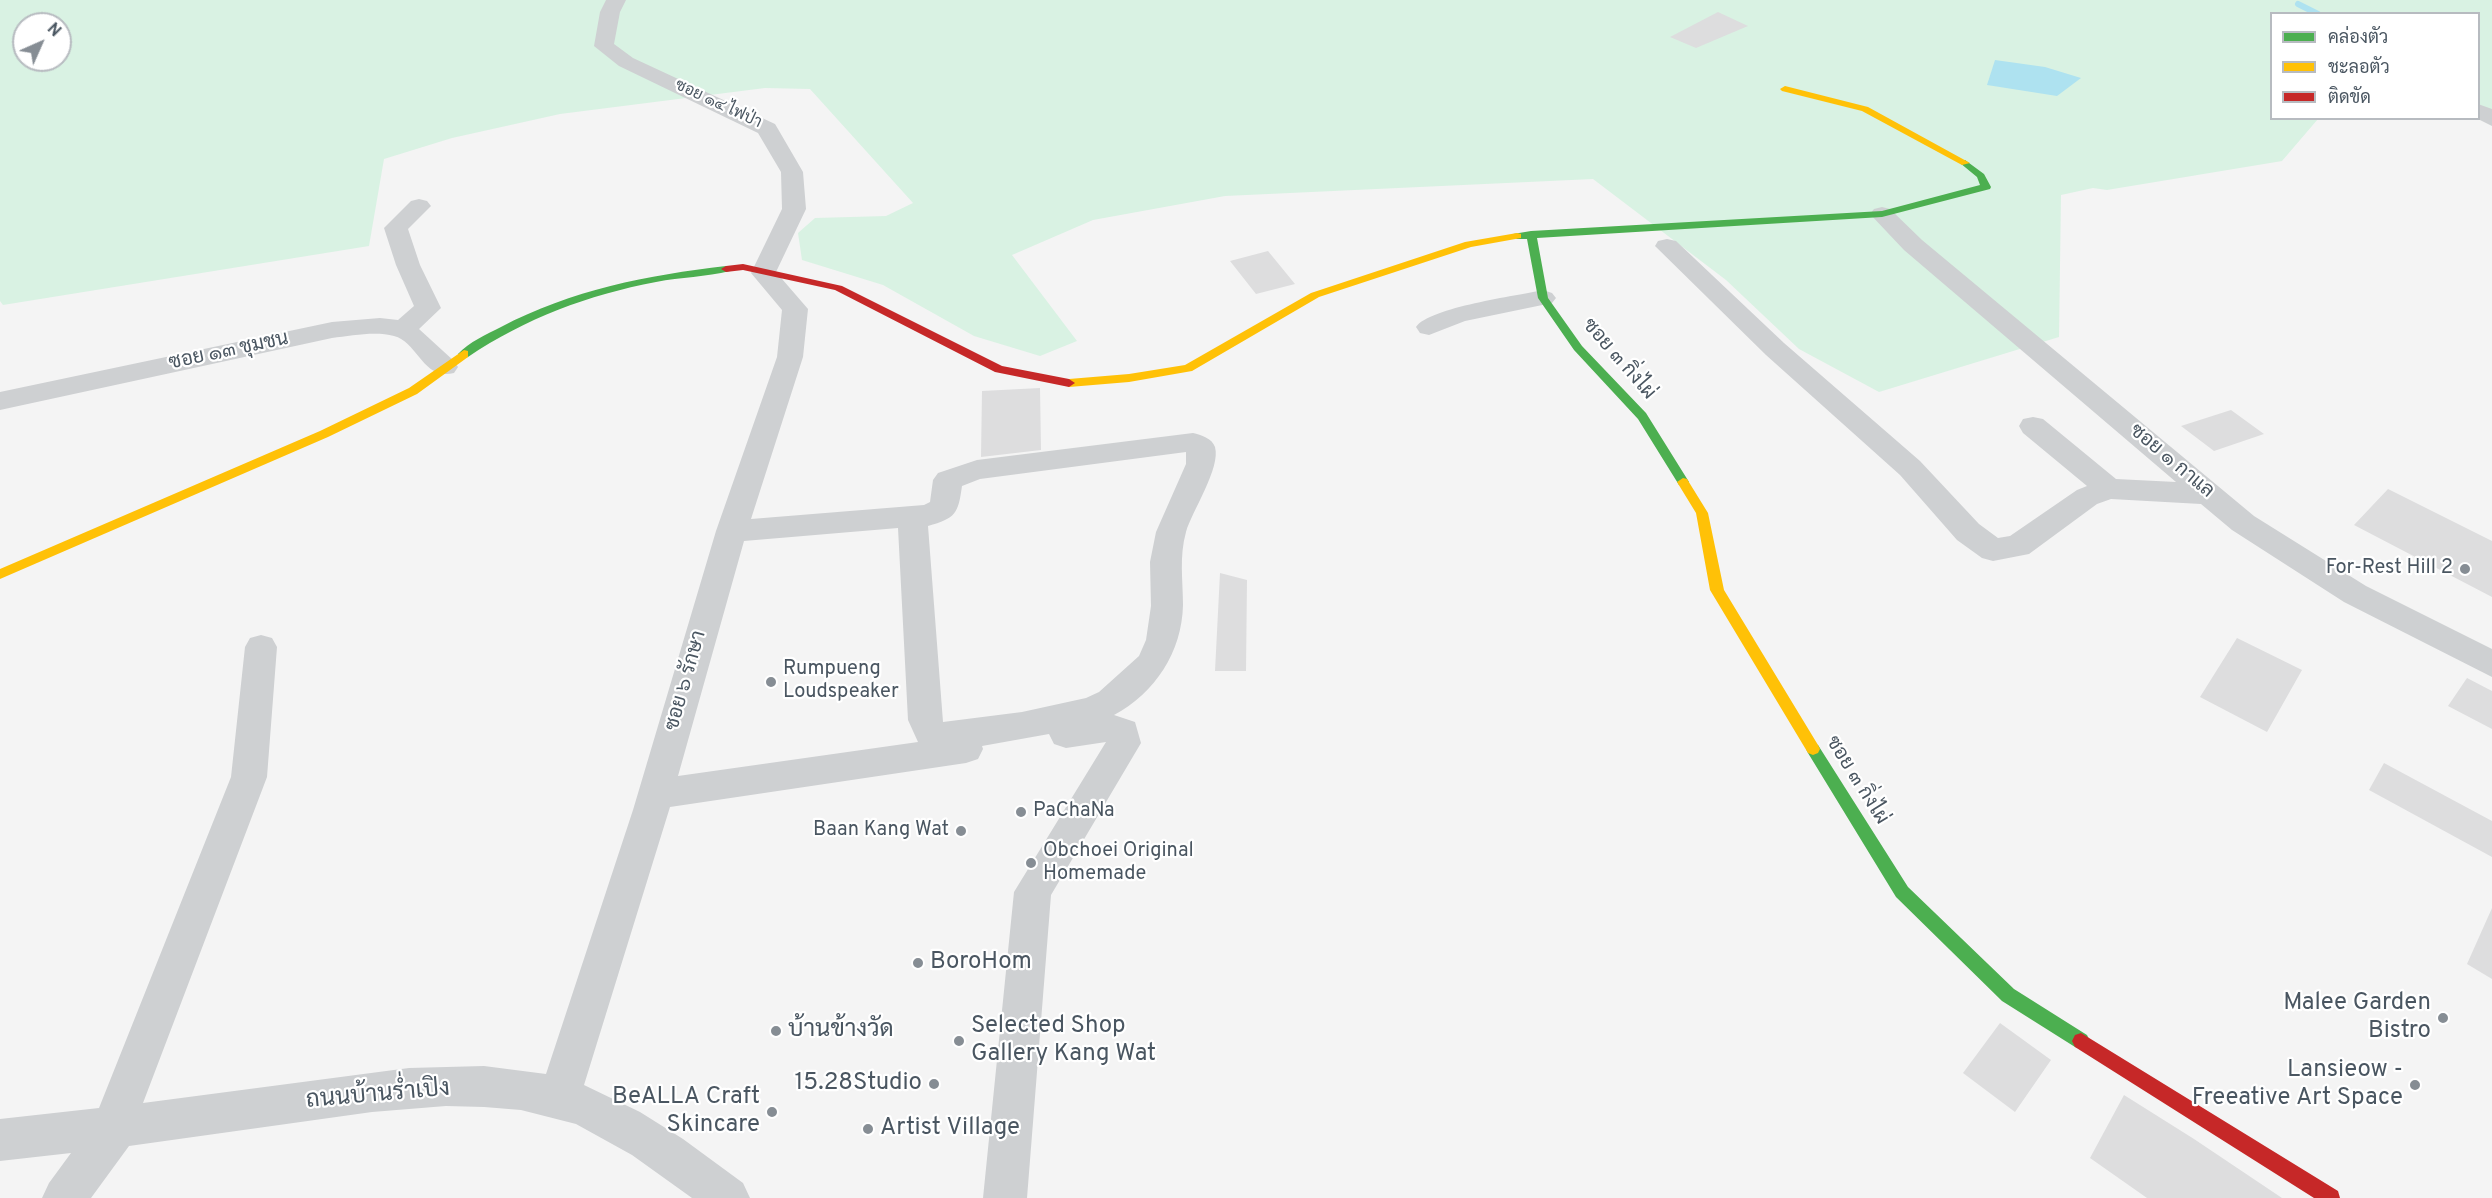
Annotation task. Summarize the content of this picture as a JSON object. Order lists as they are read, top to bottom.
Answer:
{
  "streets": {
    "street": [
      "ซอย ๑๔ ไฟป่า",
      "ซอย ๑๓ ชุมชน",
      "ซอย ๓ กิ่งไผ่",
      "ซอย ๑ กาแล",
      "ซอย ๖ รักษา",
      "ถนนบ้านร่ำเปิง"
    ]
  },
  "crossings": [
    ["ซอย ๑๔ ไฟป่า", "ซอย ๖ รักษา"],
    ["ซอย ๖ รักษา", "ถนนบ้านร่ำเปิง"]
  ],
  "places": [
    "For-Rest Hill 2",
    "Rumpueng Loudspeaker",
    "PaChaNa",
    "Baan Kang Wat",
    "Obchoei Original Homemade",
    "BoroHom",
    "Malee Garden Bistro",
    "บ้านข้างวัด",
    "Selected Shop Gallery Kang Wat",
    "15.28Studio",
    "Lansieow - Freeative Art Space",
    "BeALLA Craft Skincare",
    "Artist Village"
  ],
  "legend": ["คล่องตัว", "ชะลอตัว", "ติดขัด"],
  "north": "top right"
}
